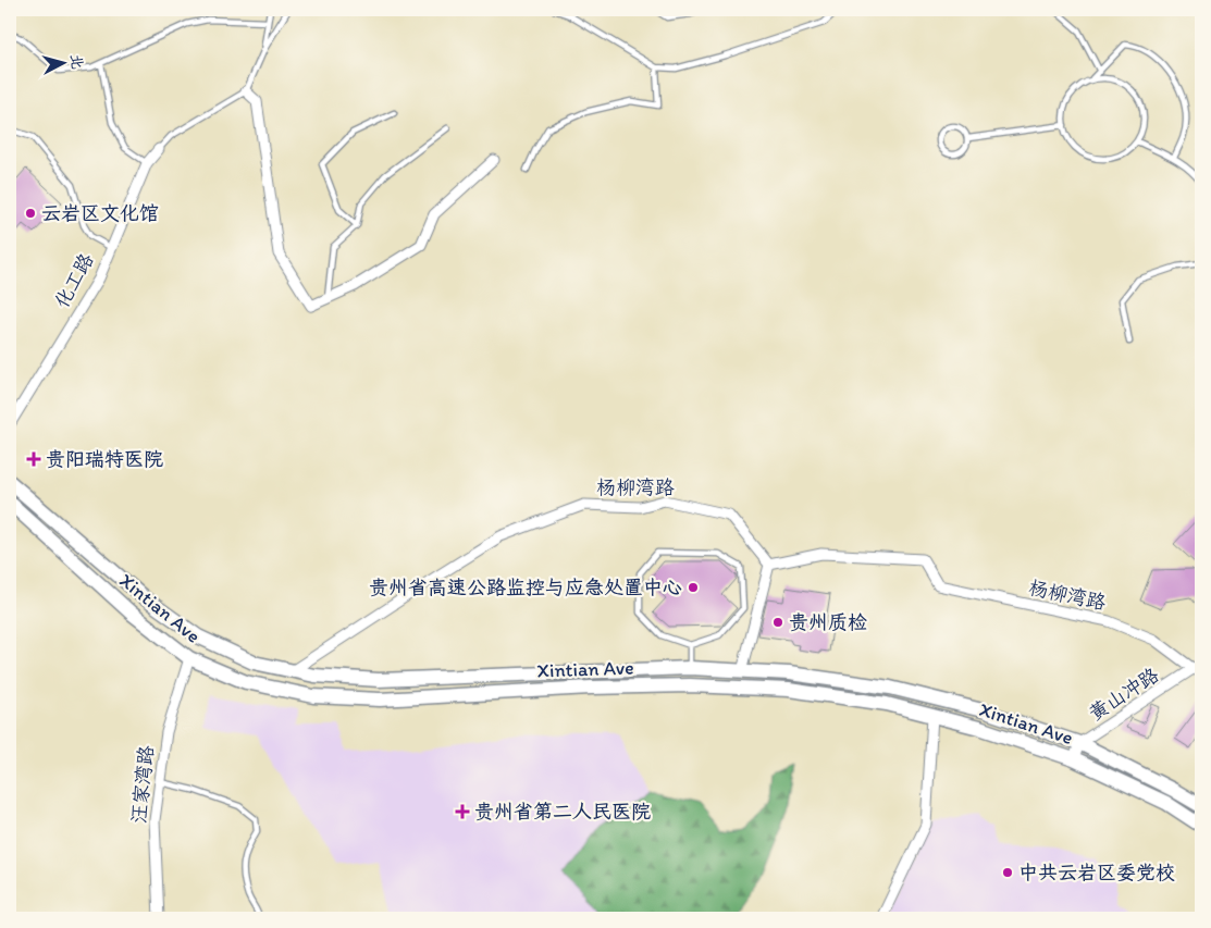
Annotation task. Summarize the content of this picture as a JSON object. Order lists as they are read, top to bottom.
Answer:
{
  "streets": {
    "main road": ["Xintian Ave"],
    "street": [
      "化工路",
      "杨柳湾路",
      "黄山冲路",
      "汪家湾路"
    ]
  },
  "crossings": [
    ["杨柳湾路", "Xintian Ave"],
    ["杨柳湾路", "黄山冲路"],
    ["Xintian Ave", "黄山冲路"],
    ["Xintian Ave", "汪家湾路"]
  ],
  "places": {
    "other": [
      "云岩区文化馆",
      "贵州省高速公路监控与应急处置中心",
      "贵州质检",
      "中共云岩区委党校"
    ],
    "health": ["贵阳瑞特医院", "贵州省第二人民医院"]
  },
  "north": "right"
}
